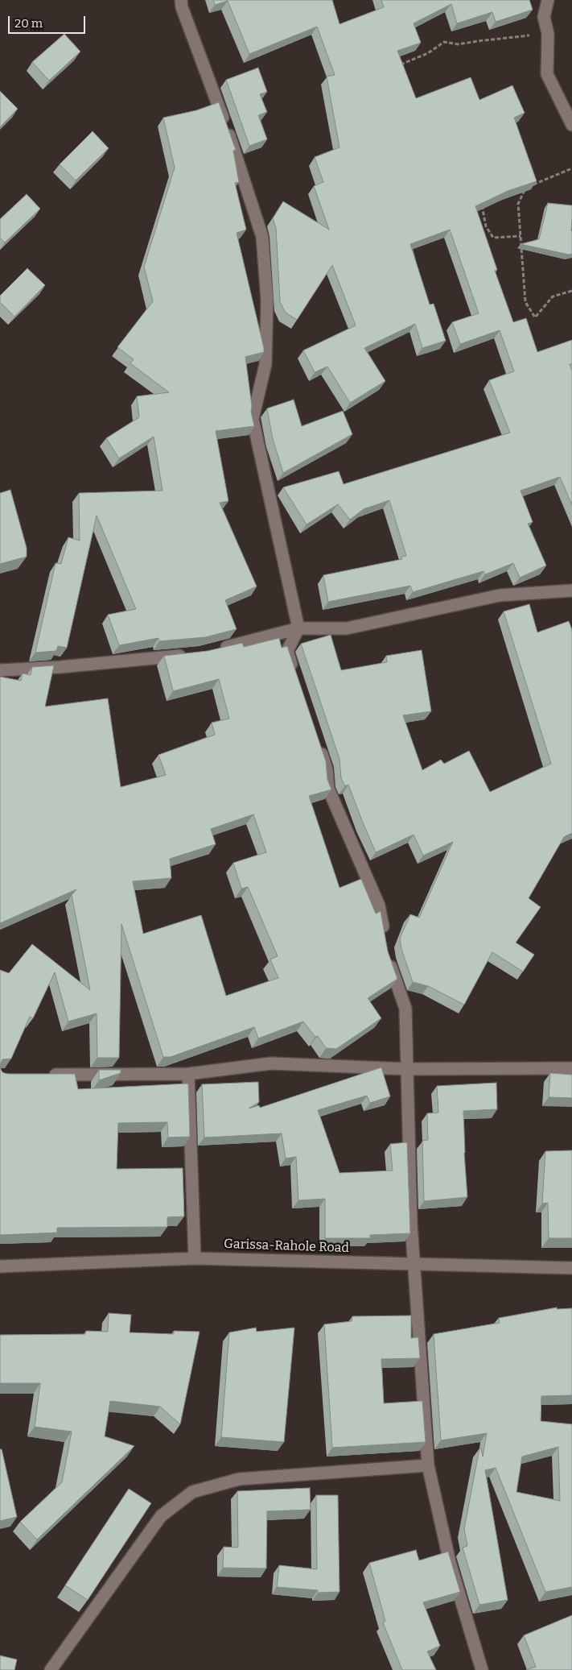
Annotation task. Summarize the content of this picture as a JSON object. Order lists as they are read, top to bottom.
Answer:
{
  "streets": {
    "street": ["Garissa-Rahole Road"]
  },
  "scale_bar": "20 m"
}
